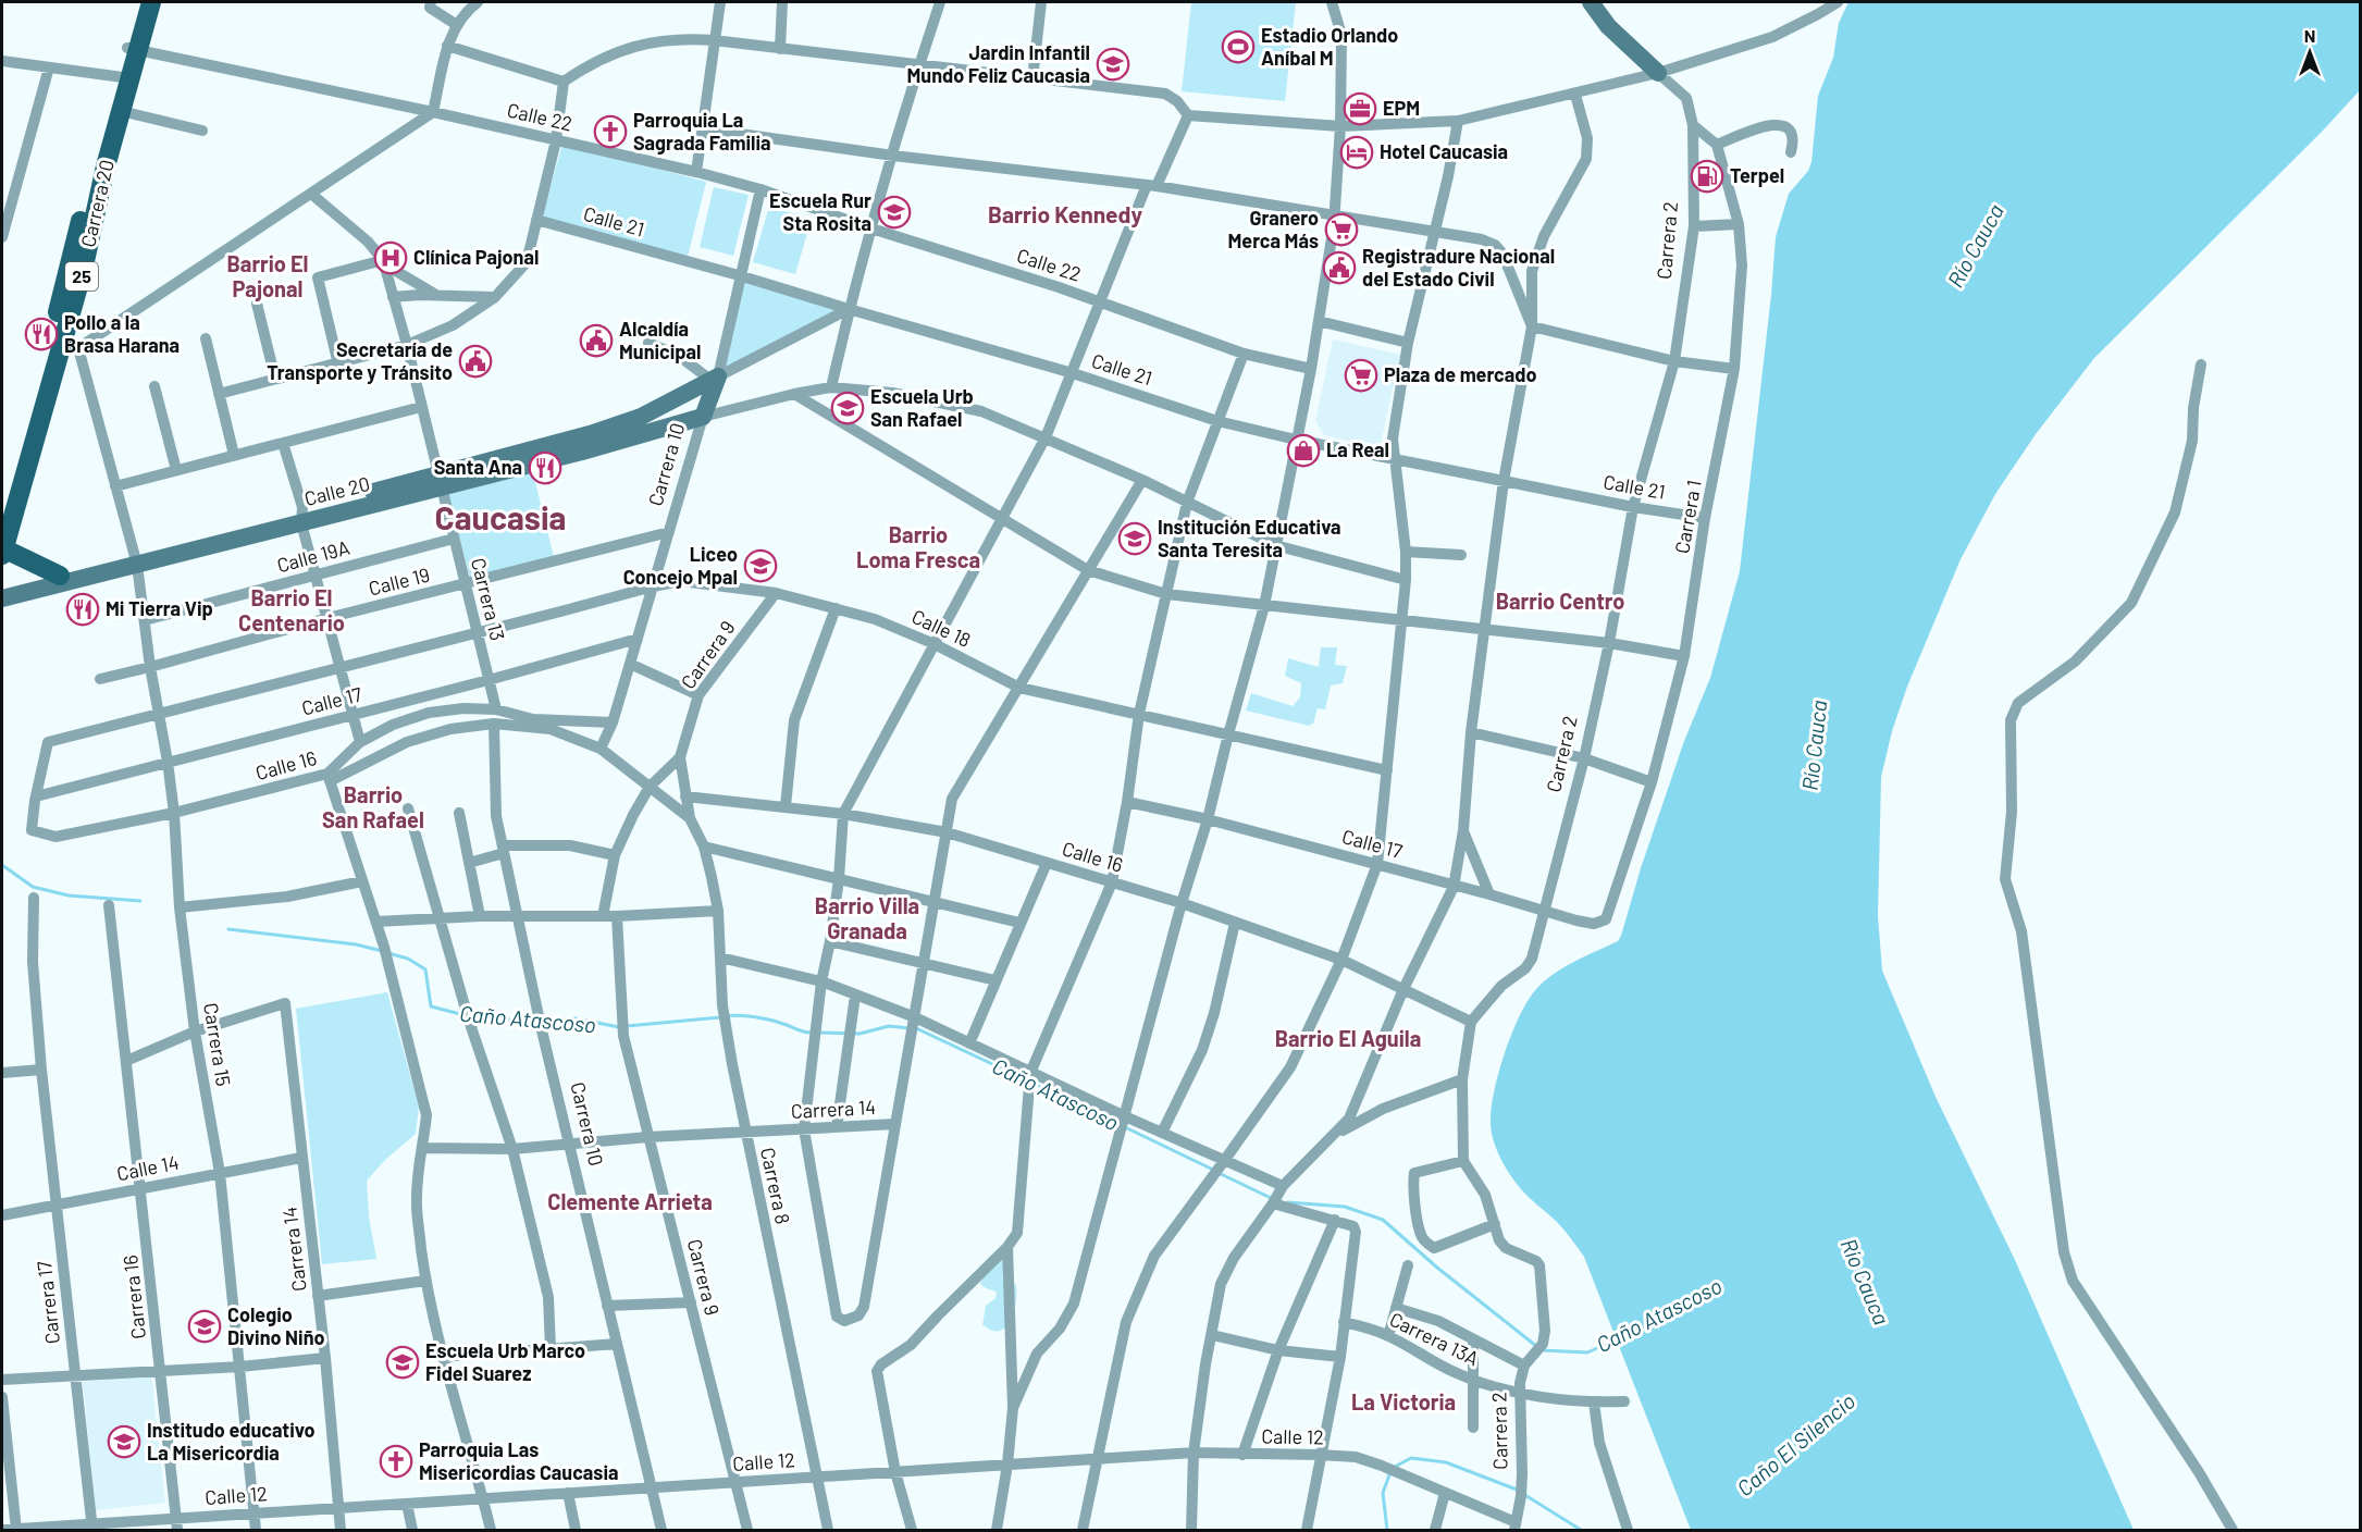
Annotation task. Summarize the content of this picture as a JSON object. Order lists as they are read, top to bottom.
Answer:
{
  "streets": {
    "main road": ["Carrera 20", "25"],
    "street": [
      "Calle 22",
      "Calle 21",
      "Carrera 2",
      "Carrera 10",
      "Calle 20",
      "Carrera 1",
      "Calle 19A",
      "Calle 19",
      "Carrera 13",
      "Calle 18",
      "Carrera 9",
      "Calle 17",
      "Calle 16",
      "Carrera 15",
      "Carrera 14",
      "Calle 14",
      "Carrera 8",
      "Carrera 16",
      "Carrera 17",
      "Carrera 13A",
      "Calle 12"
    ]
  },
  "crossings": [
    ["Calle 22", "Carrera 20"],
    ["Calle 22", "Carrera 10"],
    ["Calle 21", "Carrera 2"],
    ["Calle 21", "Carrera 10"],
    ["Calle 21", "Carrera 1"],
    ["Carrera 2", "Calle 17"],
    ["Carrera 2", "Calle 16"],
    ["Carrera 2", "Carrera 13A"],
    ["Carrera 2", "Calle 12"],
    ["Carrera 10", "Calle 20"],
    ["Carrera 10", "Calle 19"],
    ["Carrera 10", "Calle 18"],
    ["Carrera 10", "Calle 17"],
    ["Carrera 10", "Calle 16"],
    ["Carrera 10", "Carrera 14"],
    ["Carrera 10", "Calle 12"],
    ["Calle 20", "Carrera 13"],
    ["Calle 20", "Carrera 15"],
    ["Carrera 1", "Calle 17"],
    ["Calle 19A", "Carrera 13"],
    ["Calle 19A", "Carrera 15"],
    ["Calle 19", "Carrera 13"],
    ["Calle 19", "Carrera 15"],
    ["Carrera 13", "Calle 18"],
    ["Carrera 13", "Calle 17"],
    ["Carrera 13", "Calle 16"],
    ["Calle 18", "Carrera 9"],
    ["Calle 18", "Calle 17"],
    ["Calle 18", "Calle 16"],
    ["Calle 18", "Carrera 15"],
    ["Carrera 9", "Calle 16"],
    ["Carrera 9", "Carrera 14"],
    ["Carrera 9", "Calle 12"],
    ["Calle 17", "Calle 16"],
    ["Calle 17", "Carrera 15"],
    ["Calle 16", "Carrera 15"],
    ["Calle 16", "Carrera 8"],
    ["Carrera 15", "Carrera 14"],
    ["Carrera 15", "Calle 14"],
    ["Carrera 15", "Calle 12"],
    ["Carrera 14", "Calle 14"],
    ["Carrera 14", "Carrera 8"],
    ["Carrera 14", "Calle 12"],
    ["Calle 14", "Carrera 16"],
    ["Calle 14", "Carrera 17"],
    ["Carrera 8", "Calle 12"],
    ["Carrera 16", "Calle 12"],
    ["Carrera 17", "Calle 12"]
  ],
  "districts": [
    "Barrio Kennedy",
    "Barrio El Pajonal",
    "Caucasia",
    "Barrio Loma Fresca",
    "Barrio El Centenario",
    "Barrio Centro",
    "Barrio San Rafael",
    "Barrio Villa Granada",
    "Barrio El Aguila",
    "Clemente Arrieta",
    "La Victoria"
  ],
  "water": ["Río Cauca", "Caño Atascoso", "Caño El Silencio"],
  "places": {
    "sports": ["Estadio Orlando Aníbal M"],
    "school or university": [
      "Jardin Infantil Mundo Feliz Caucasia",
      "Escuela Rur Sta Rosita",
      "Escuela Urb San Rafael",
      "Institución Educativa Santa Teresita",
      "Liceo Concejo Mpal",
      "Colegio Divino Niño",
      "Escuela Urb Marco Fidel Suarez",
      "Institudo educativo La Misericordia"
    ],
    "office": ["EPM"],
    "church": ["Parroquia La Sagrada Familia", "Parroquia Las Misericordias Caucasia"],
    "hotel": ["Hotel Caucasia"],
    "fuel station": ["Terpel"],
    "supermarket": ["Granero Merca Más", "Plaza de mercado"],
    "hospital": ["Clínica Pajonal"],
    "public building": ["Registradure Nacional del Estado Civil", "Alcaldía Municipal", "Secretaría de Transporte y Tránsito"],
    "restaurant": ["Pollo a la Brasa Harana", "Santa Ana", "Mi Tierra Vip"],
    "shop": ["La Real"]
  },
  "north": "top"
}
